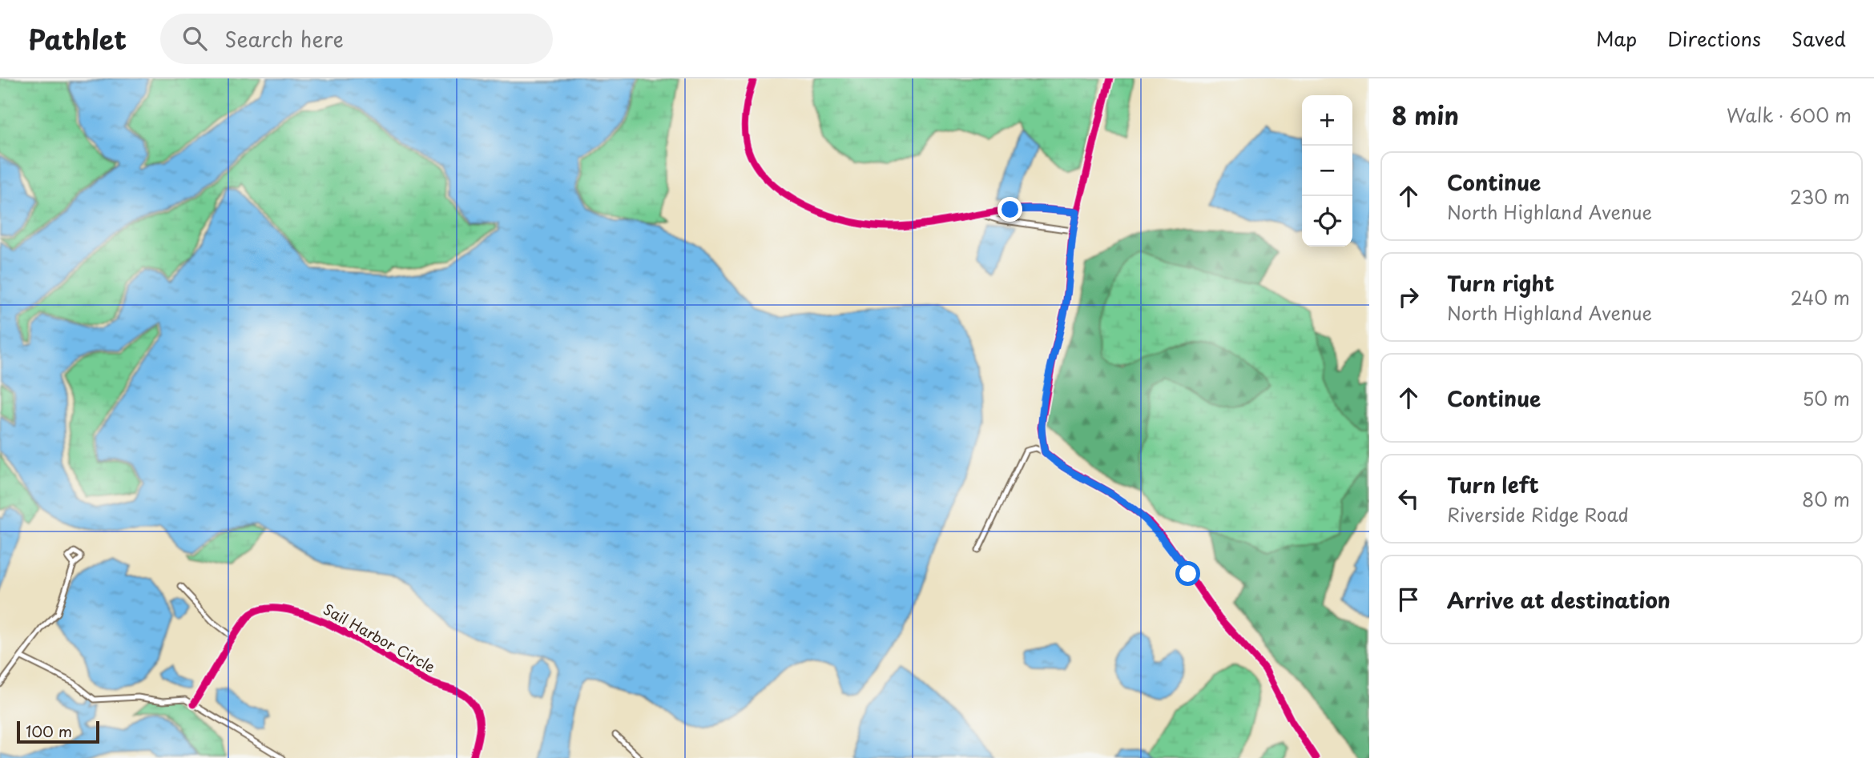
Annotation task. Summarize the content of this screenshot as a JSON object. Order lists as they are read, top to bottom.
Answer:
{
  "streets": {
    "street": ["Sail Harbor Circle"]
  },
  "scale_bar": "100 m",
  "page": {
    "header": "Pathlet",
    "search": "Search here",
    "nav": ["Map", "Directions", "Saved"],
    "heading": ["8 min", "Walk · 600 m"],
    "map_buttons": ["+", "−"],
    "list": [
      ["Continue", "North Highland Avenue", "230 m"],
      ["Turn right", "North Highland Avenue", "240 m"],
      ["Continue", "50 m"],
      ["Turn left", "Riverside Ridge Road", "80 m"],
      "Arrive at destination"
    ],
    "scale": "100 m"
  }
}
